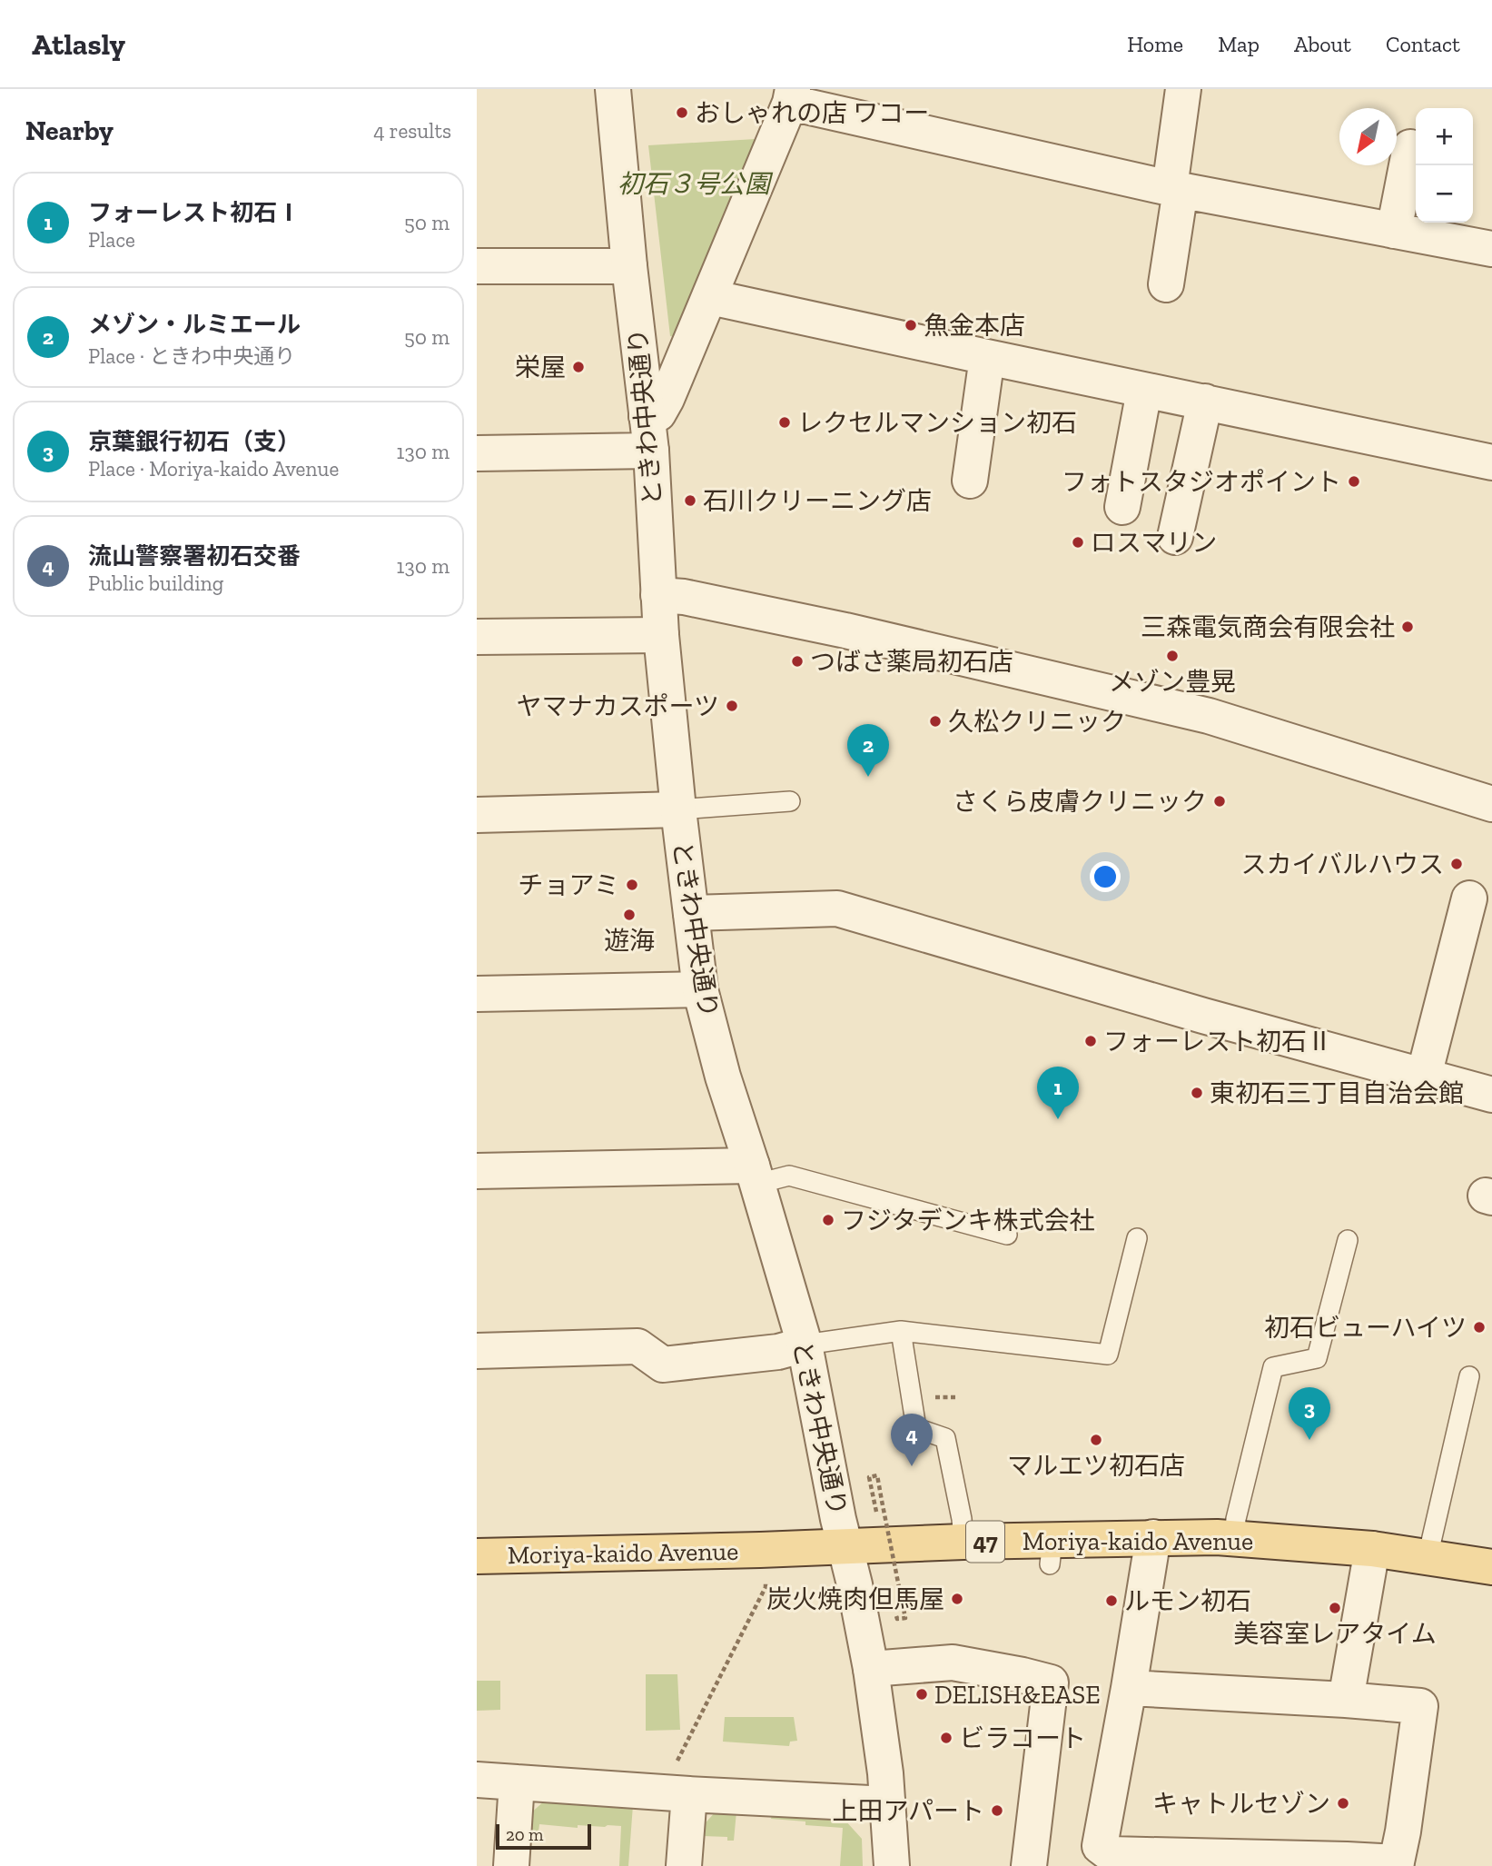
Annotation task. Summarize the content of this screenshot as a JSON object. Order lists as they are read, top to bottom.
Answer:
{
  "streets": {
    "main road": ["Moriya-kaido Avenue", "47"],
    "street": ["ときわ中央通り"]
  },
  "crossings": [
    ["ときわ中央通り", "Moriya-kaido Avenue"]
  ],
  "parks": ["初石３号公園"],
  "places": [
    "おしゃれの店 ワコー",
    "魚金本店",
    "栄屋",
    "レクセルマンション初石",
    "フォトスタジオポイント",
    "石川クリーニング店",
    "ロスマリン",
    "三森電気商会有限会社",
    "メゾン豊晃",
    "つばさ薬局初石店",
    "ヤマナカスポーツ",
    "久松クリニック",
    "さくら皮膚クリニック",
    "スカイバルハウス",
    "チョアミ",
    "遊海",
    "フォーレスト初石Ⅱ",
    "東初石三丁目自治会館",
    "フジタデンキ株式会社",
    "初石ビューハイツ",
    "マルエツ初石店",
    "炭火焼肉但馬屋",
    "ルモン初石",
    "美容室レアタイム",
    "DELISH&EASE",
    "ビラコート",
    "キャトルセゾン",
    "上田アパート"
  ],
  "scale_bar": "20 m",
  "north": "bottom left",
  "page": {
    "header": "Atlasly",
    "nav": [
      "Home",
      "Map",
      "About",
      "Contact"
    ],
    "heading": ["Nearby", "4 results"],
    "map_buttons": ["+", "−"],
    "list": [
      {
        "mark": "1",
        "name": "フォーレスト初石Ⅰ",
        "note": "Place",
        "value": "50 m"
      },
      {
        "mark": "2",
        "name": "メゾン・ルミエール",
        "note": "Place · ときわ中央通り",
        "value": "50 m"
      },
      {
        "mark": "3",
        "name": "京葉銀行初石（支）",
        "note": "Place · Moriya-kaido Avenue",
        "value": "130 m"
      },
      {
        "mark": "4",
        "name": "流山警察署初石交番",
        "note": "Public building",
        "value": "130 m"
      }
    ],
    "pins": [
      "2",
      "1",
      "3",
      "4"
    ],
    "scale": "20 m"
  }
}
